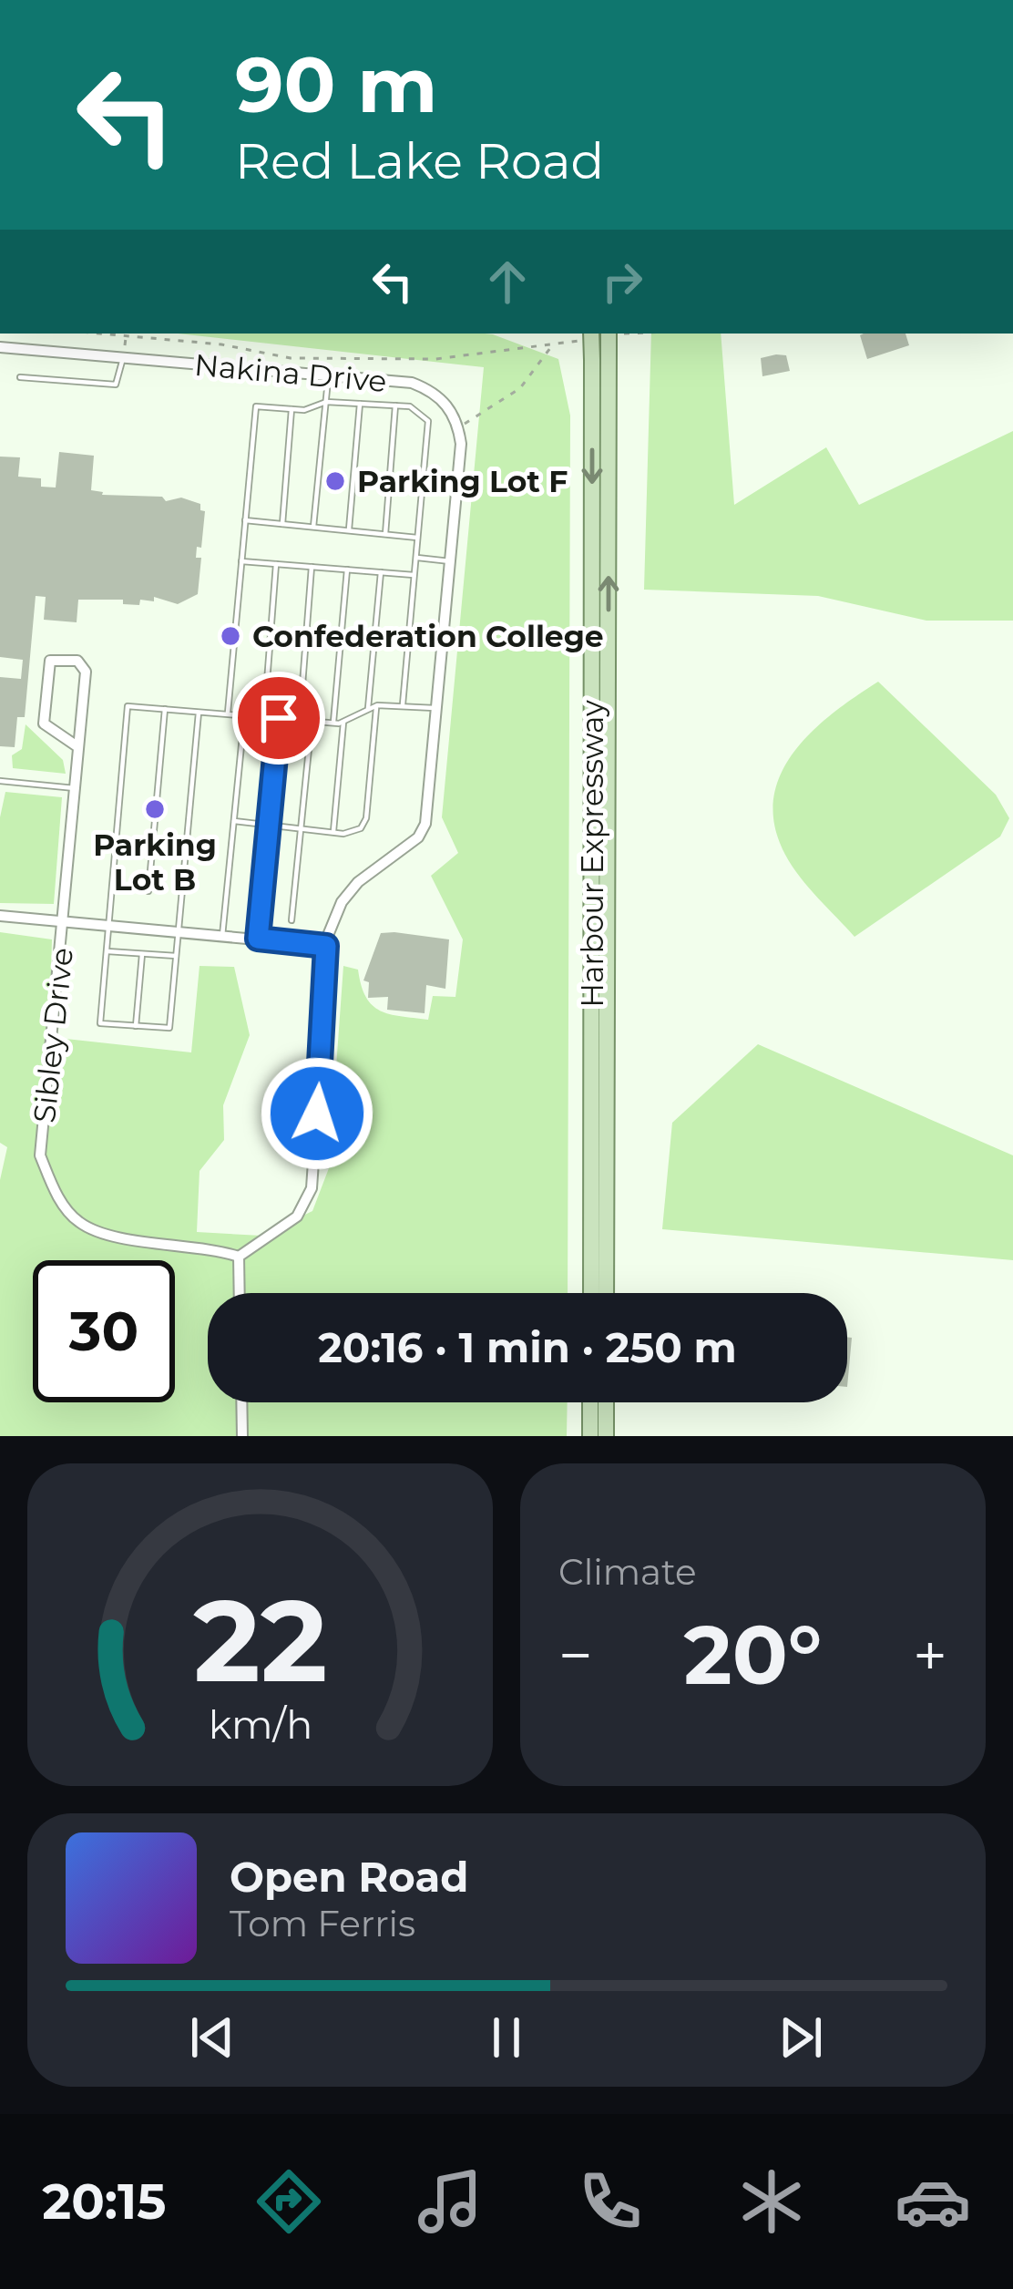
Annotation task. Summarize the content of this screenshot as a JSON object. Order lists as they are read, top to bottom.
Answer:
{
  "streets": {
    "main road": ["Harbour Expressway"],
    "street": ["Nakina Drive", "Sibley Drive"]
  },
  "places": ["Parking Lot F", "Confederation College", "Parking Lot B"],
  "page": {
    "turn": ["90 m", "Red Lake Road"],
    "limit": "30",
    "trip": "20:16 · 1 min · 250 m",
    "tile": "Climate",
    "heat": ["−", "20°", "+"],
    "song": ["Open Road", "Tom Ferris"],
    "tabs": "20:15",
    "gauge": ["22", "km/h"]
  }
}
